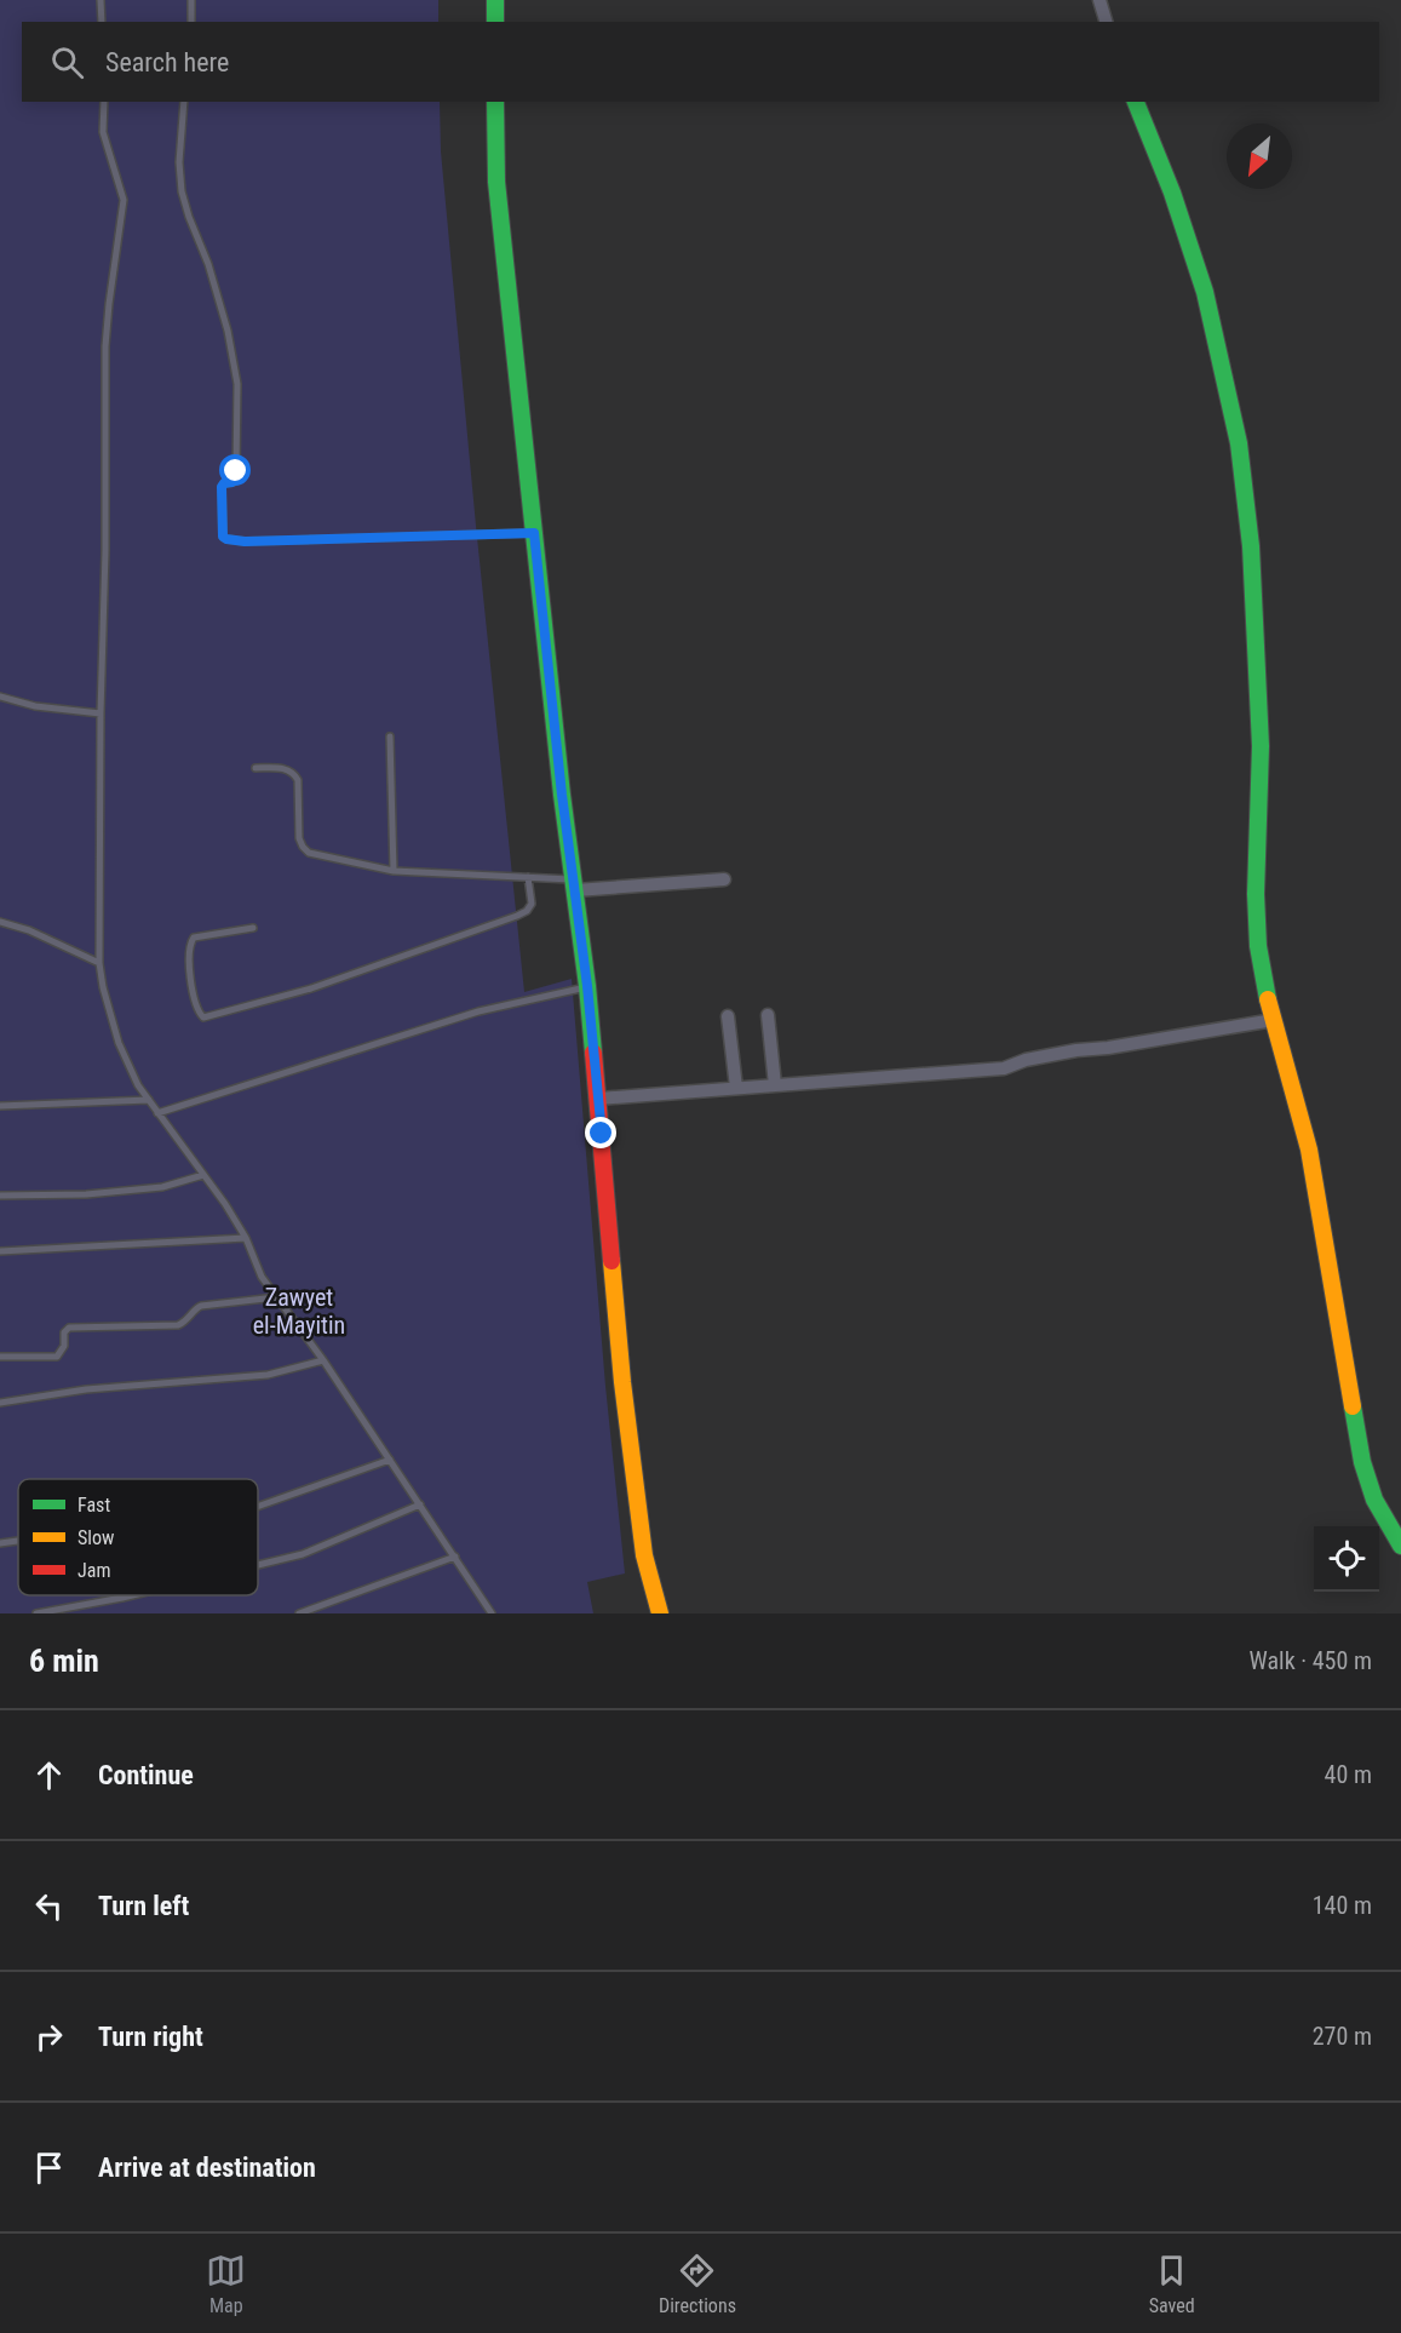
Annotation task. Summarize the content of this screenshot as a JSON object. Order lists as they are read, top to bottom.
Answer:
{
  "parks": ["Zawyet el-Mayitin"],
  "legend": ["Fast", "Slow", "Jam"],
  "north": "bottom left",
  "page": {
    "search": "Search here",
    "heading": ["6 min", "Walk · 450 m"],
    "list": [
      ["Continue", "40 m"],
      ["Turn left", "140 m"],
      ["Turn right", "270 m"],
      "Arrive at destination"
    ],
    "nav": ["Map", "Directions", "Saved"]
  }
}
